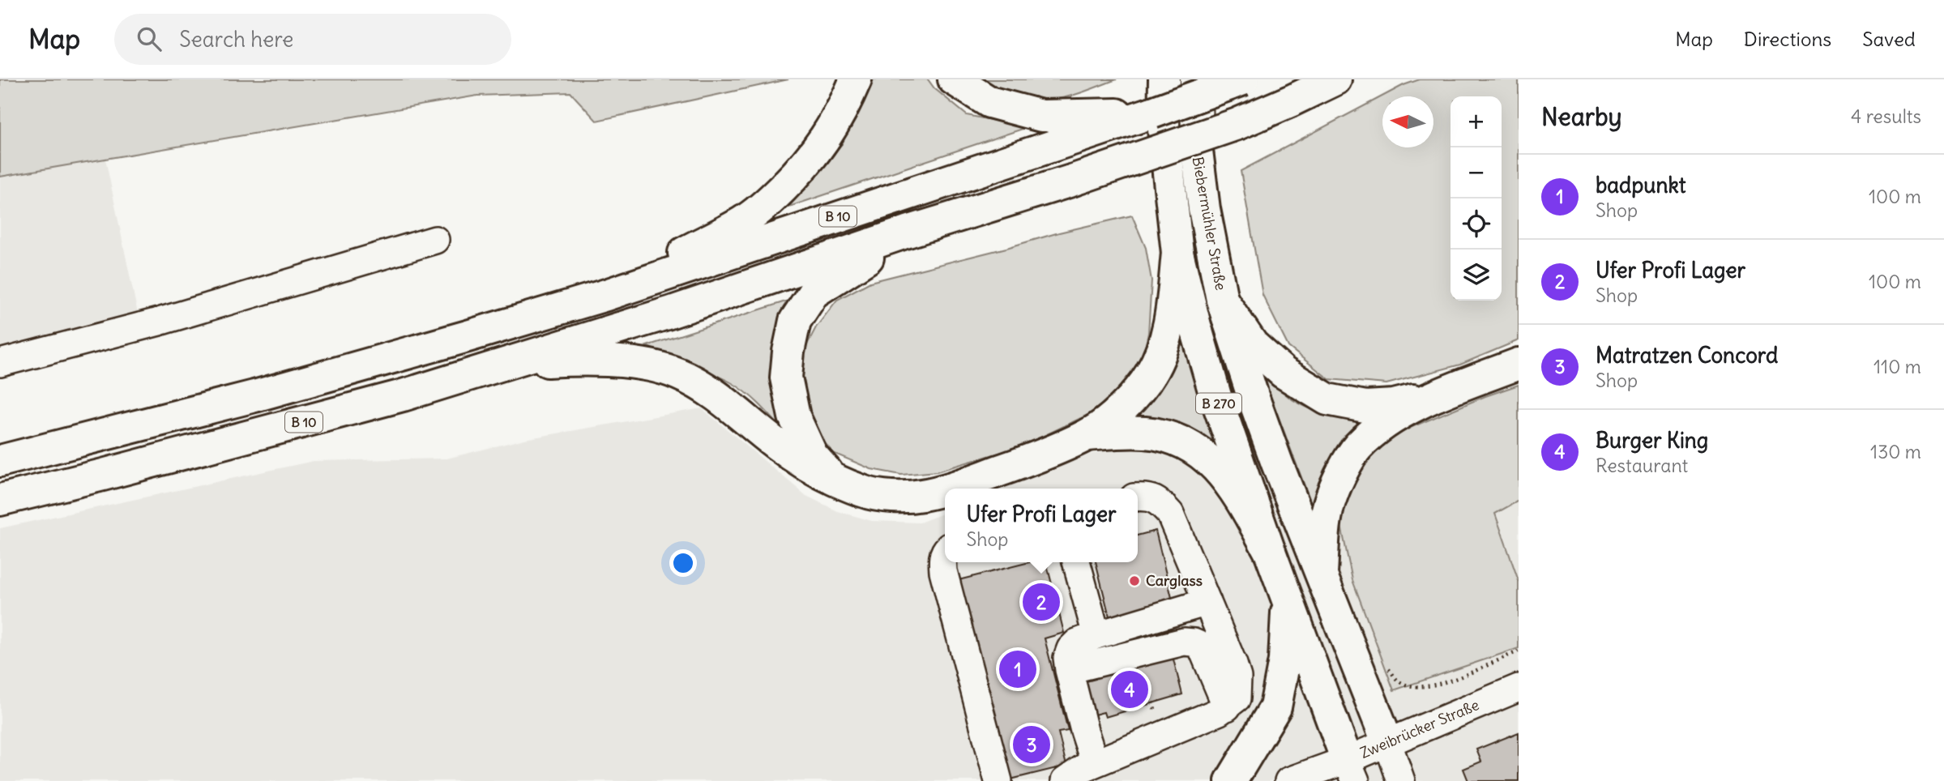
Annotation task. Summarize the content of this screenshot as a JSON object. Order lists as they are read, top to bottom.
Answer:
{
  "streets": {
    "main road": ["B 10", "Biebermühler Straße", "B 270"],
    "street": ["Zweibrücker Straße"]
  },
  "crossings": [
    ["Biebermühler Straße", "B 270"],
    ["B 270", "Zweibrücker Straße"]
  ],
  "places": ["Carglass"],
  "north": "left",
  "page": {
    "header": "Map",
    "search": "Search here",
    "nav": ["Map", "Directions", "Saved"],
    "heading": ["Nearby", "4 results"],
    "map_buttons": ["+", "−"],
    "list": [
      {
        "mark": "1",
        "name": "badpunkt",
        "note": "Shop",
        "value": "100 m"
      },
      {
        "mark": "2",
        "name": "Ufer Profi Lager",
        "note": "Shop",
        "value": "100 m"
      },
      {
        "mark": "3",
        "name": "Matratzen Concord",
        "note": "Shop",
        "value": "110 m"
      },
      {
        "mark": "4",
        "name": "Burger King",
        "note": "Restaurant",
        "value": "130 m"
      }
    ],
    "popup": ["Ufer Profi Lager", "Shop"],
    "pins": [
      "2",
      "1",
      "4",
      "3"
    ]
  }
}
